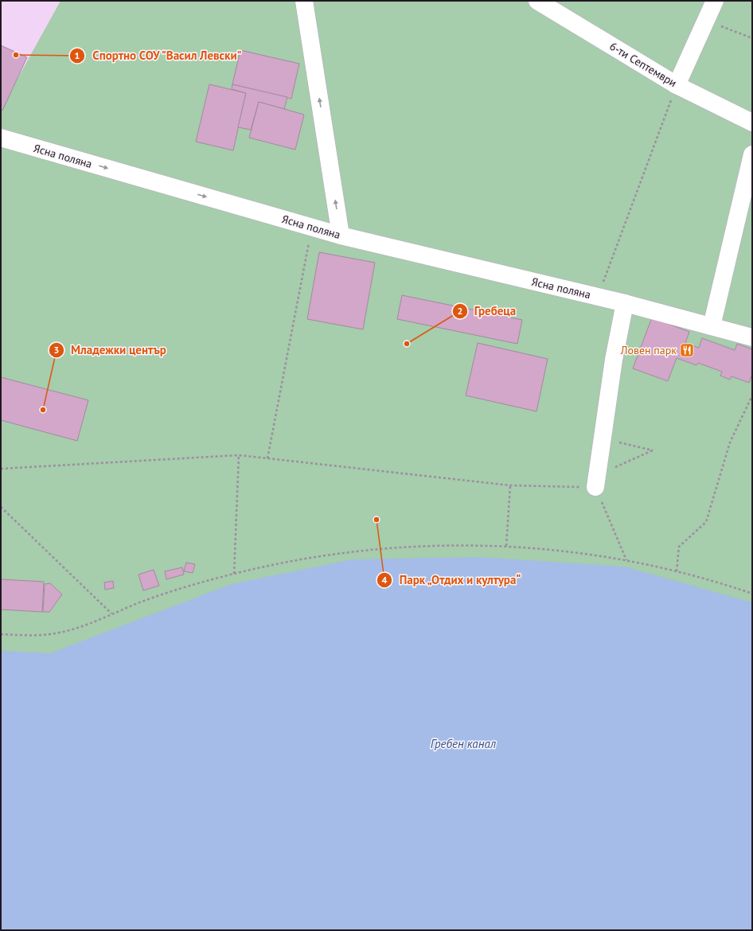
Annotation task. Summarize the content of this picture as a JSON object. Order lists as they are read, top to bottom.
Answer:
{
  "streets": {
    "street": ["6-ти Септември", "Ясна поляна"]
  },
  "one_way": ["Ясна поляна"],
  "water": ["Гребен канал"],
  "places": {
    "other": [
      "Спортно СОУ \"Васил Левски\"",
      "Гребеца",
      "Младежки център",
      "Парк „Отдих и култура“"
    ],
    "restaurant": ["Ловен парк"]
  }
}
